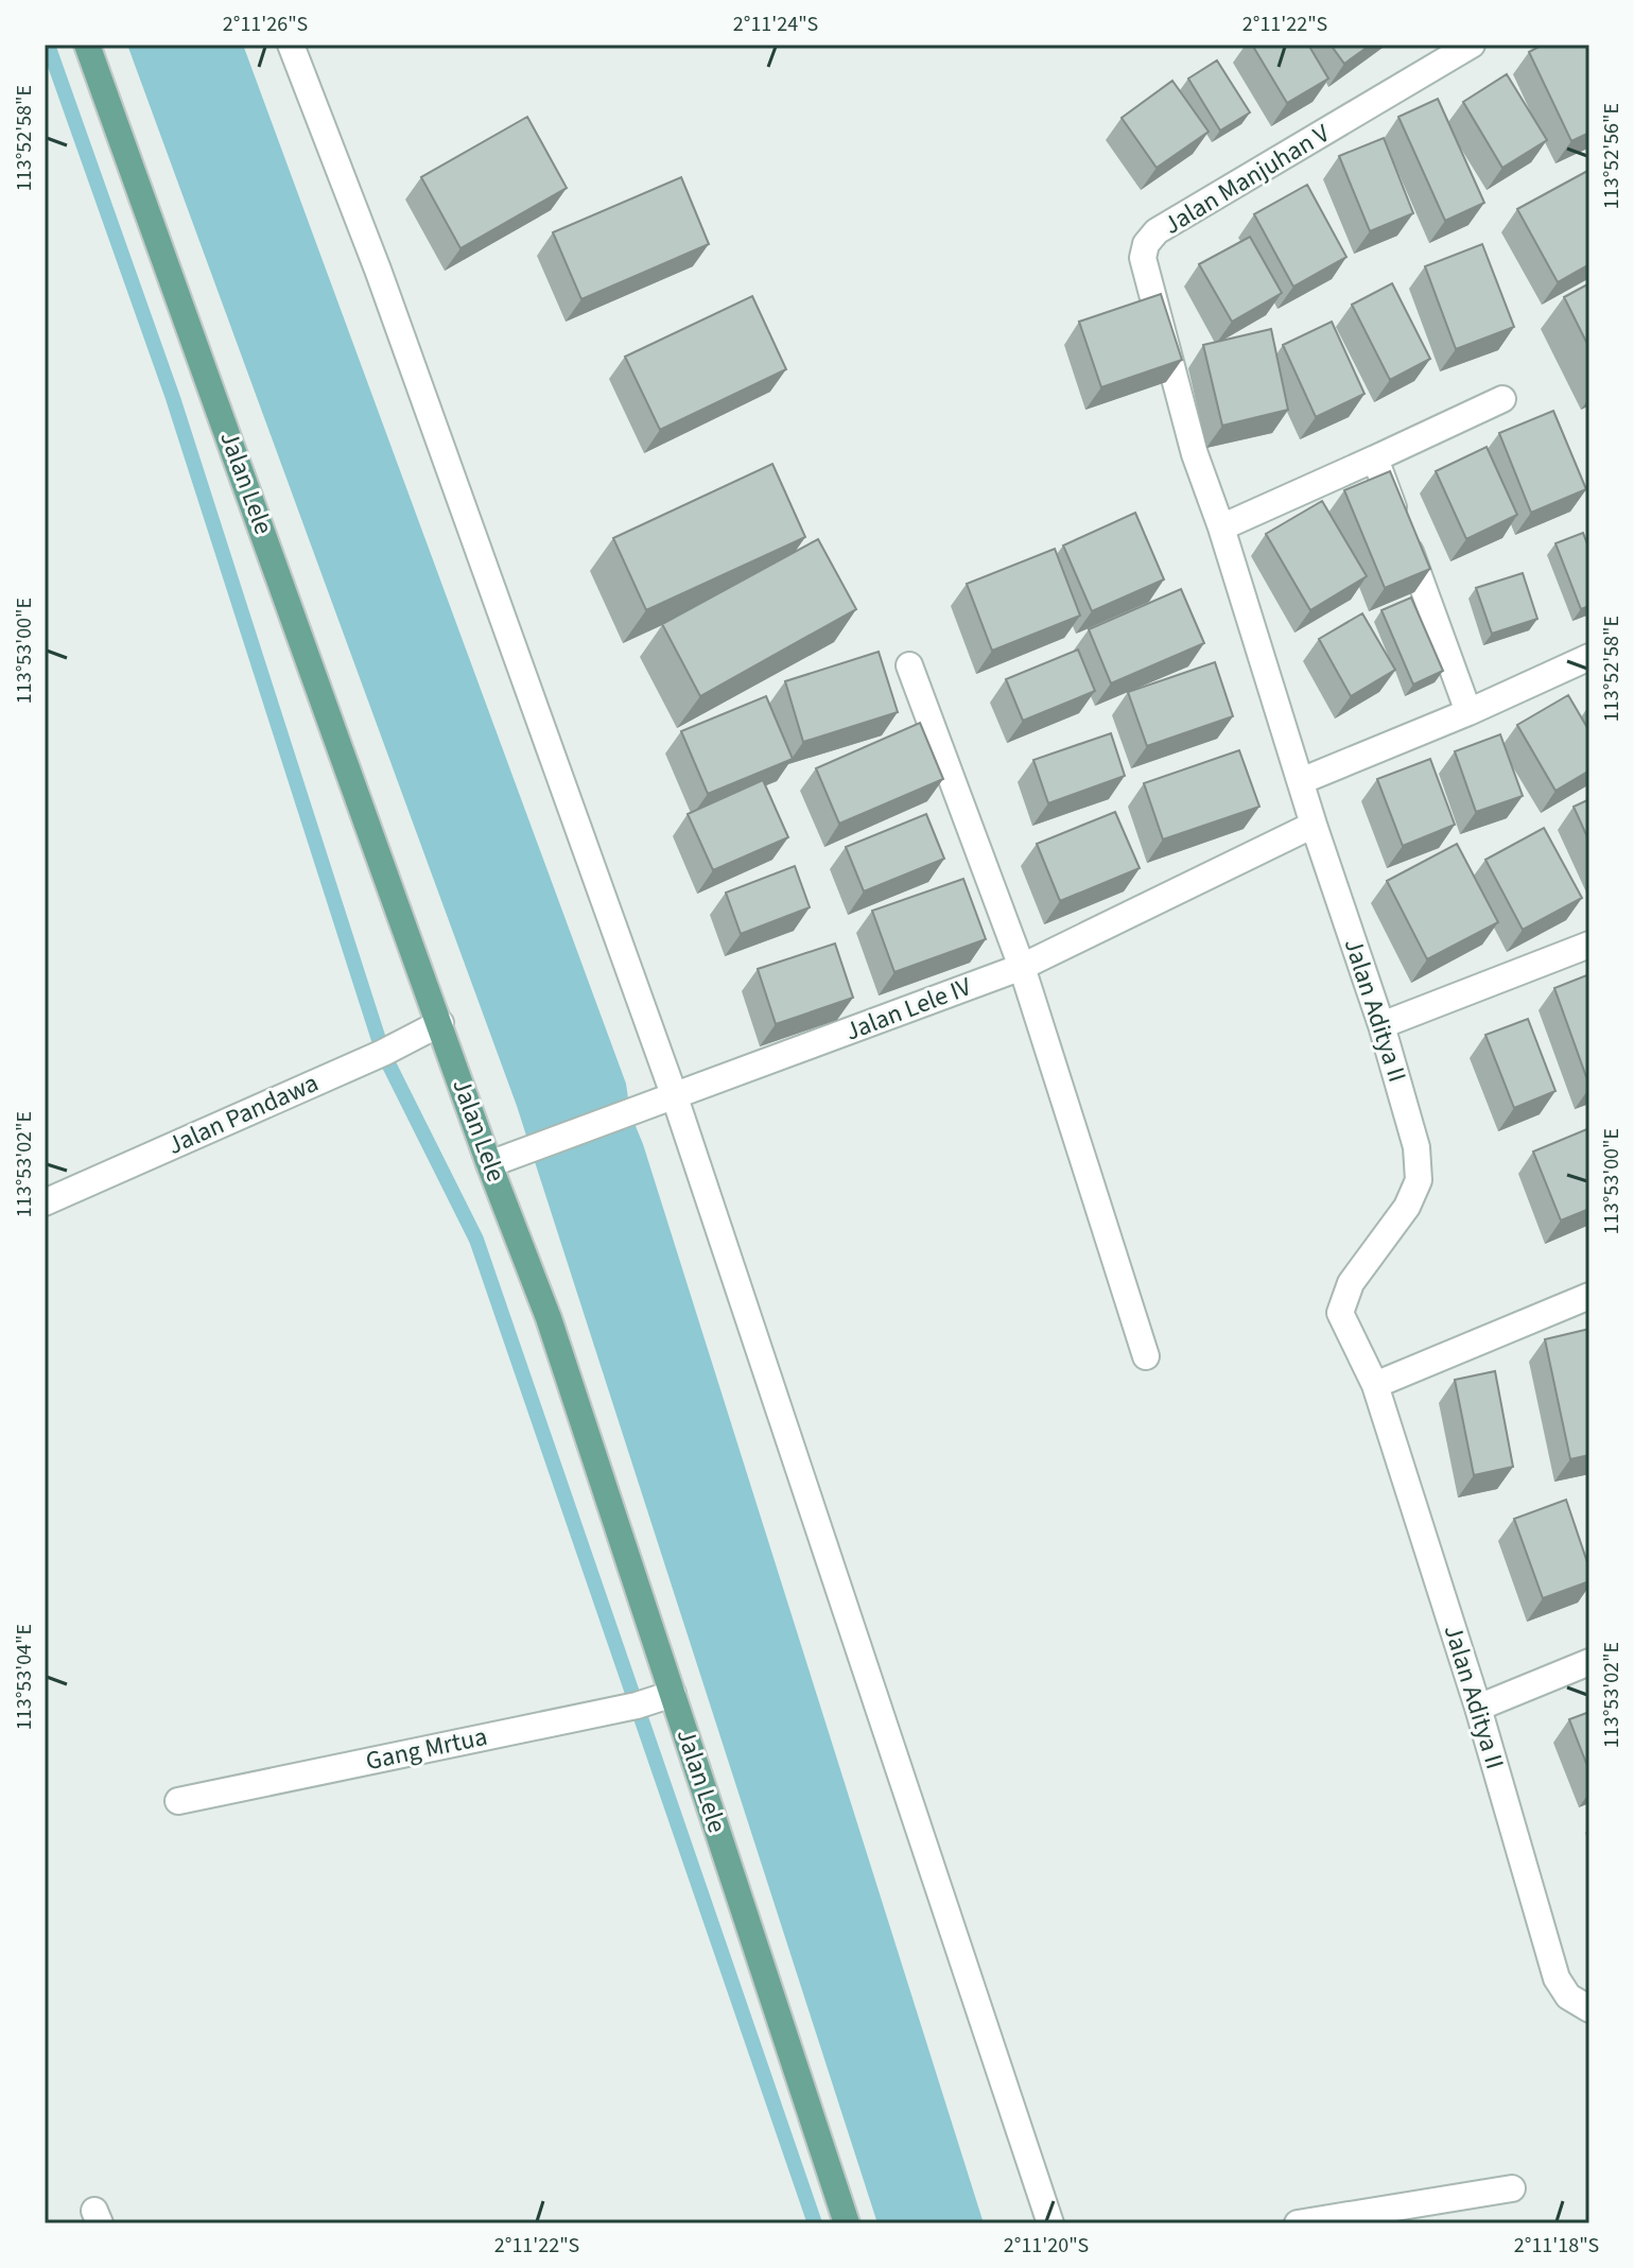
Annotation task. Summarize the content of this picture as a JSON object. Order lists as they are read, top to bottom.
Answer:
{
  "streets": {
    "main road": ["Jalan Lele"],
    "street": [
      "Jalan Manjuhan V",
      "Jalan Lele IV",
      "Jalan Aditya II",
      "Jalan Pandawa",
      "Gang Mrtua"
    ]
  },
  "crossings": [
    ["Jalan Manjuhan V", "Jalan Aditya II"],
    ["Jalan Lele", "Jalan Lele IV"],
    ["Jalan Lele", "Jalan Pandawa"],
    ["Jalan Lele", "Gang Mrtua"],
    ["Jalan Lele IV", "Jalan Aditya II"]
  ],
  "coordinates": [
    "2°11'26\"S",
    "2°11'24\"S",
    "2°11'22\"S",
    "113°52'58\"E",
    "113°52'56\"E",
    "113°53'00\"E",
    "113°53'02\"E",
    "113°53'04\"E",
    "2°11'20\"S",
    "2°11'18\"S"
  ]
}
